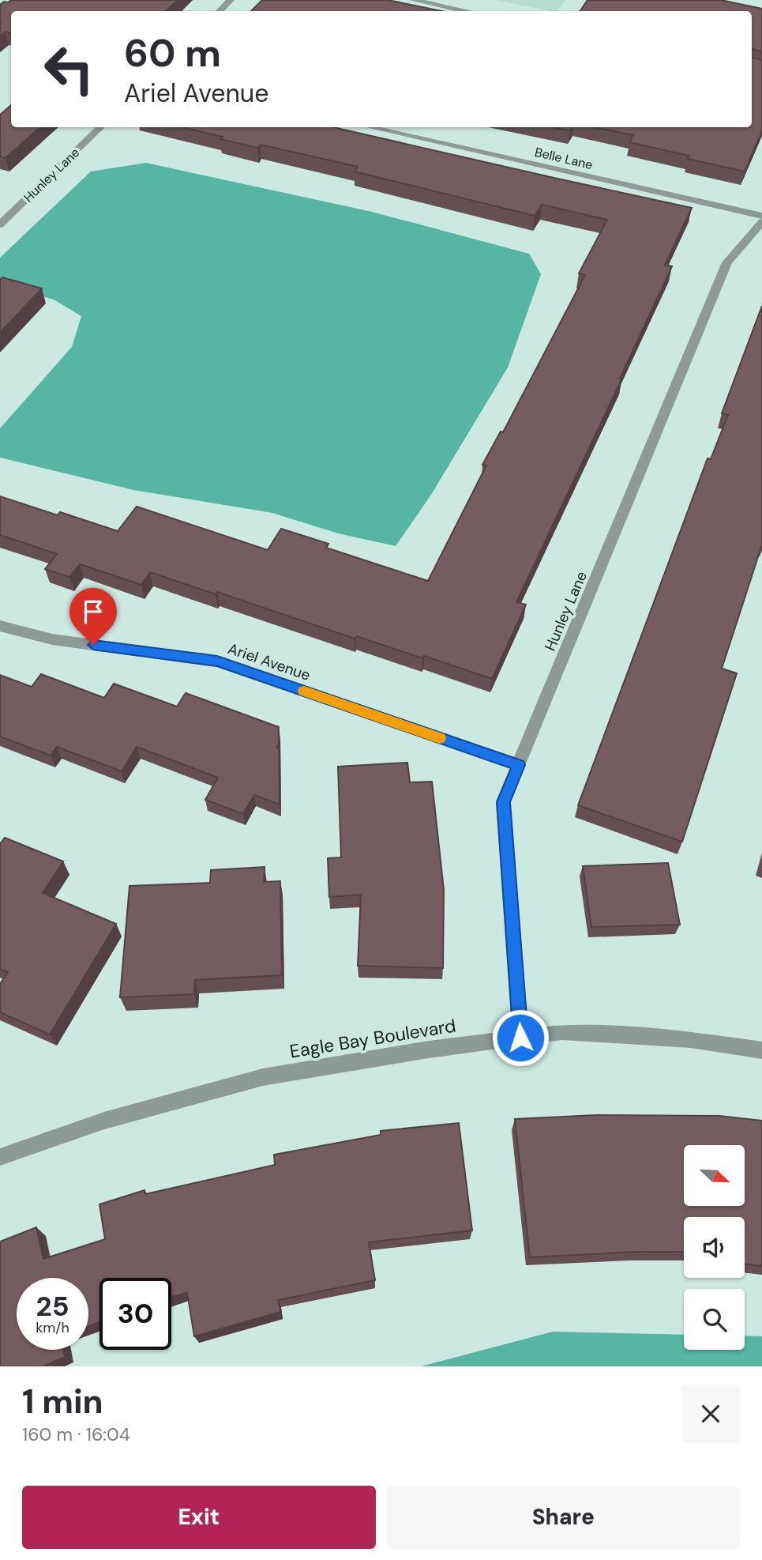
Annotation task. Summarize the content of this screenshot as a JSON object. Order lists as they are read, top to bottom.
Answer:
{
  "streets": {
    "street": [
      "Belle Lane",
      "Hunley Lane",
      "Ariel Avenue",
      "Eagle Bay Boulevard"
    ]
  },
  "crossings": [
    ["Hunley Lane", "Ariel Avenue"],
    ["Hunley Lane", "Eagle Bay Boulevard"]
  ],
  "north": "bottom right",
  "page": {
    "turn": ["60 m", "Ariel Avenue"],
    "speed": "25 km/h",
    "limit": "30",
    "heading": ["1 min", "160 m · 16:04"],
    "buttons": ["Exit", "Share"]
  }
}
